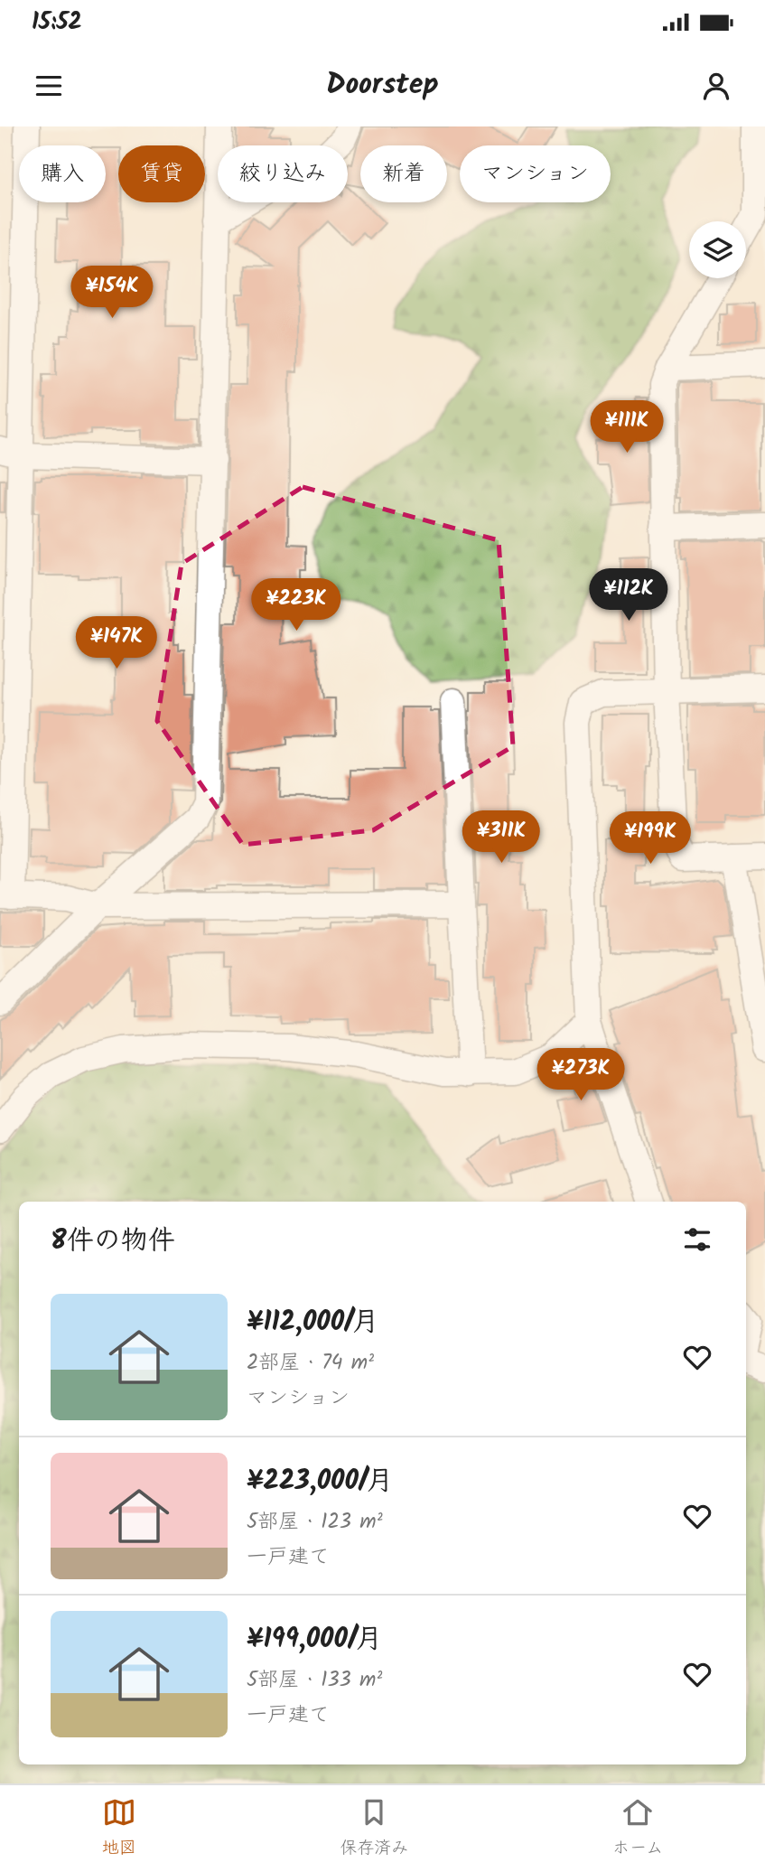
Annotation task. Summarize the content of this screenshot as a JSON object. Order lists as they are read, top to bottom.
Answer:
{
  "page": {
    "status": "15:52",
    "header": "Doorstep",
    "chip": [
      "購入",
      "賃貸",
      "絞り込み",
      "新着",
      "マンション"
    ],
    "price": [
      "¥154K",
      "¥111K",
      "¥112K",
      "¥223K",
      "¥147K",
      "¥311K",
      "¥199K",
      "¥273K"
    ],
    "heading": "8件の物件",
    "list": [
      {
        "name": "¥112,000/月",
        "note": "2部屋 · 74 m² · マンション"
      },
      {
        "name": "¥223,000/月",
        "note": "5部屋 · 123 m² · 一戸建て"
      },
      {
        "name": "¥199,000/月",
        "note": "5部屋 · 133 m² · 一戸建て"
      }
    ],
    "tabs": ["地図", "保存済み", "ホーム"]
  }
}
